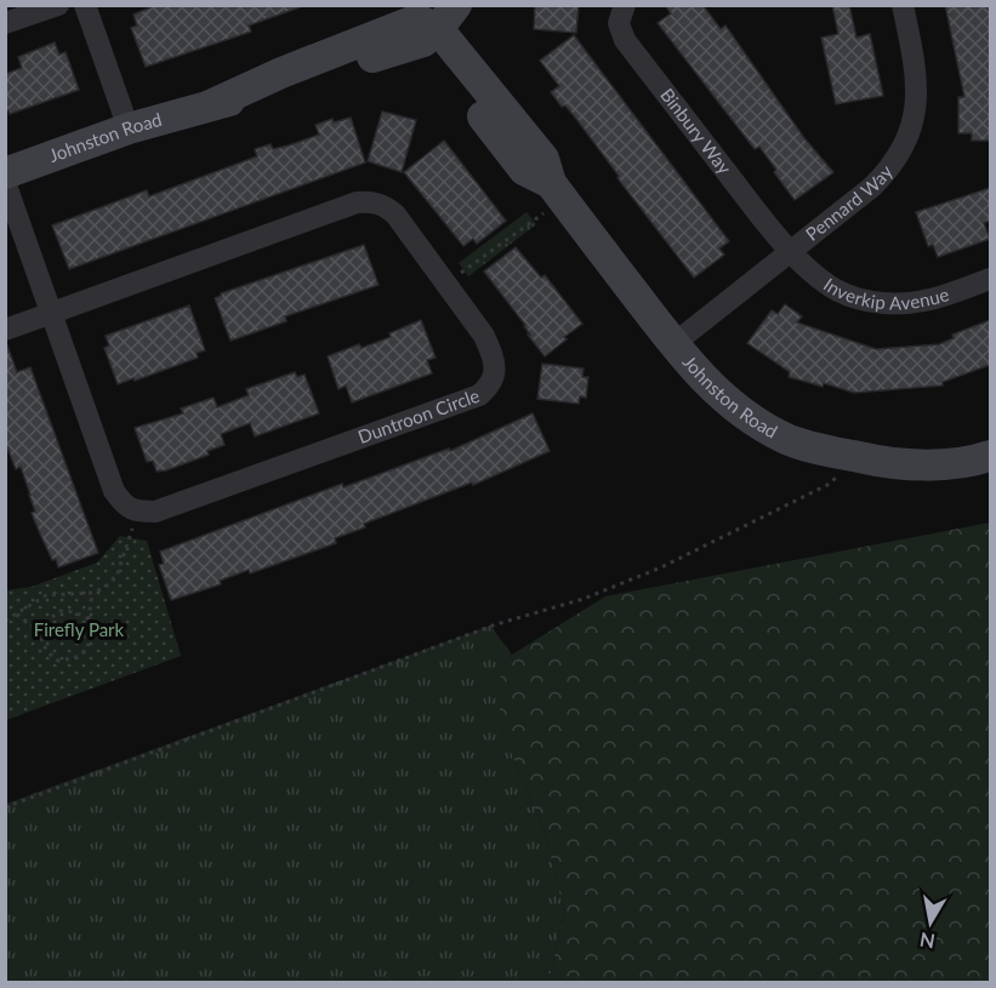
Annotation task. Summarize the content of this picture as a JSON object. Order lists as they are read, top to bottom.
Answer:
{
  "streets": {
    "street": [
      "Binbury Way",
      "Johnston Road",
      "Pennard Way",
      "Inverkip Avenue",
      "Duntroon Circle"
    ]
  },
  "crossings": [
    ["Binbury Way", "Pennard Way"],
    ["Binbury Way", "Inverkip Avenue"],
    ["Johnston Road", "Pennard Way"],
    ["Pennard Way", "Inverkip Avenue"]
  ],
  "parks": ["Firefly Park"],
  "north": "bottom"
}
